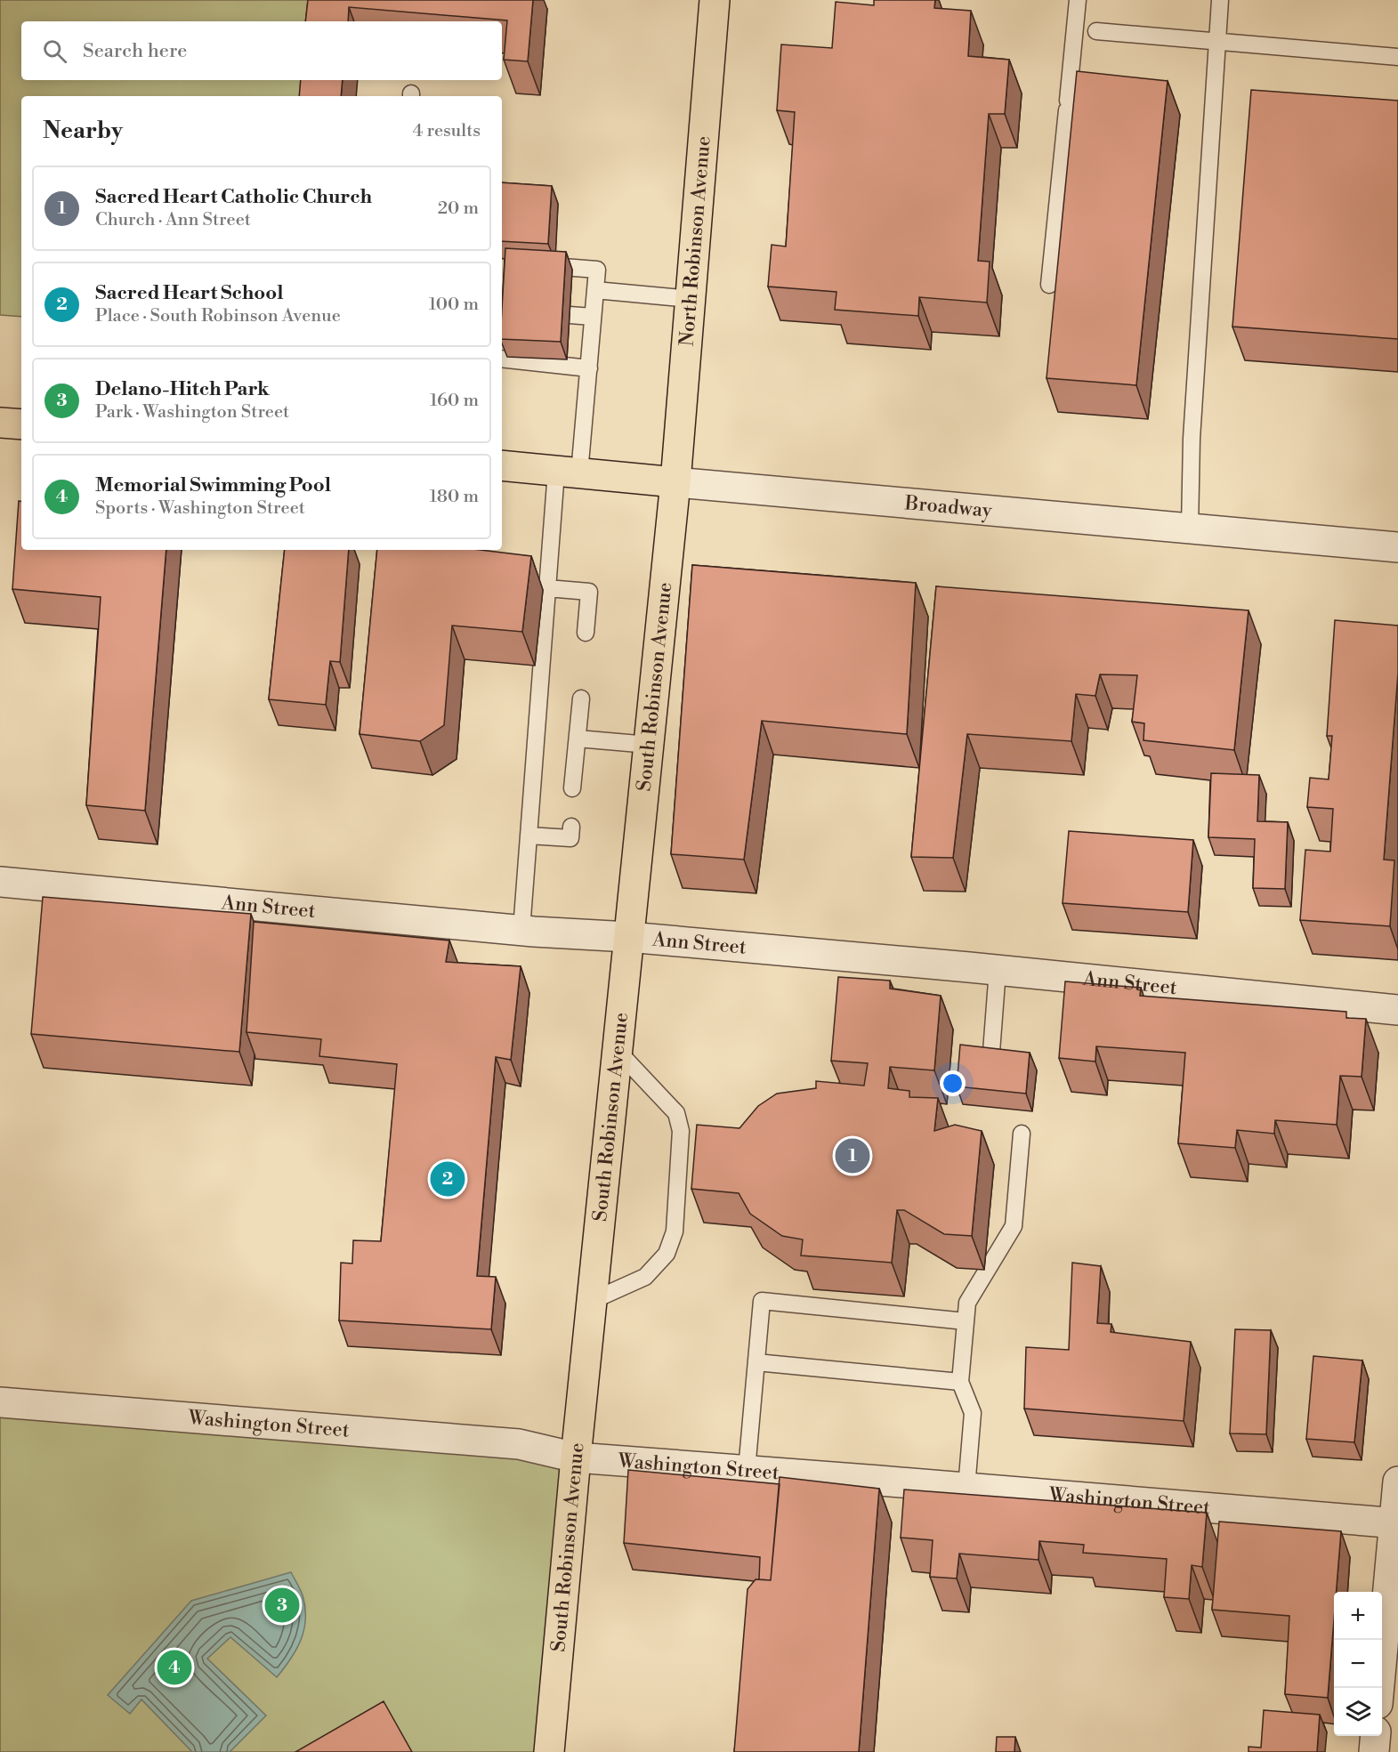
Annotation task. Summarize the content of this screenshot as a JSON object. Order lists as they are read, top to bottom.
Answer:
{
  "streets": {
    "main road": ["North Robinson Avenue", "Broadway", "South Robinson Avenue"],
    "street": ["Ann Street", "Washington Street"]
  },
  "crossings": [
    ["North Robinson Avenue", "Broadway"],
    ["North Robinson Avenue", "South Robinson Avenue"],
    ["Broadway", "South Robinson Avenue"],
    ["South Robinson Avenue", "Ann Street"],
    ["South Robinson Avenue", "Washington Street"]
  ],
  "page": {
    "search": "Search here",
    "heading": ["Nearby", "4 results"],
    "list": [
      {
        "mark": "1",
        "name": "Sacred Heart Catholic Church",
        "note": "Church · Ann Street",
        "value": "20 m"
      },
      {
        "mark": "2",
        "name": "Sacred Heart School",
        "note": "Place · South Robinson Avenue",
        "value": "100 m"
      },
      {
        "mark": "3",
        "name": "Delano-Hitch Park",
        "note": "Park · Washington Street",
        "value": "160 m"
      },
      {
        "mark": "4",
        "name": "Memorial Swimming Pool",
        "note": "Sports · Washington Street",
        "value": "180 m"
      }
    ],
    "pins": [
      "1",
      "2",
      "3",
      "4"
    ],
    "map_buttons": ["+", "−"]
  }
}
